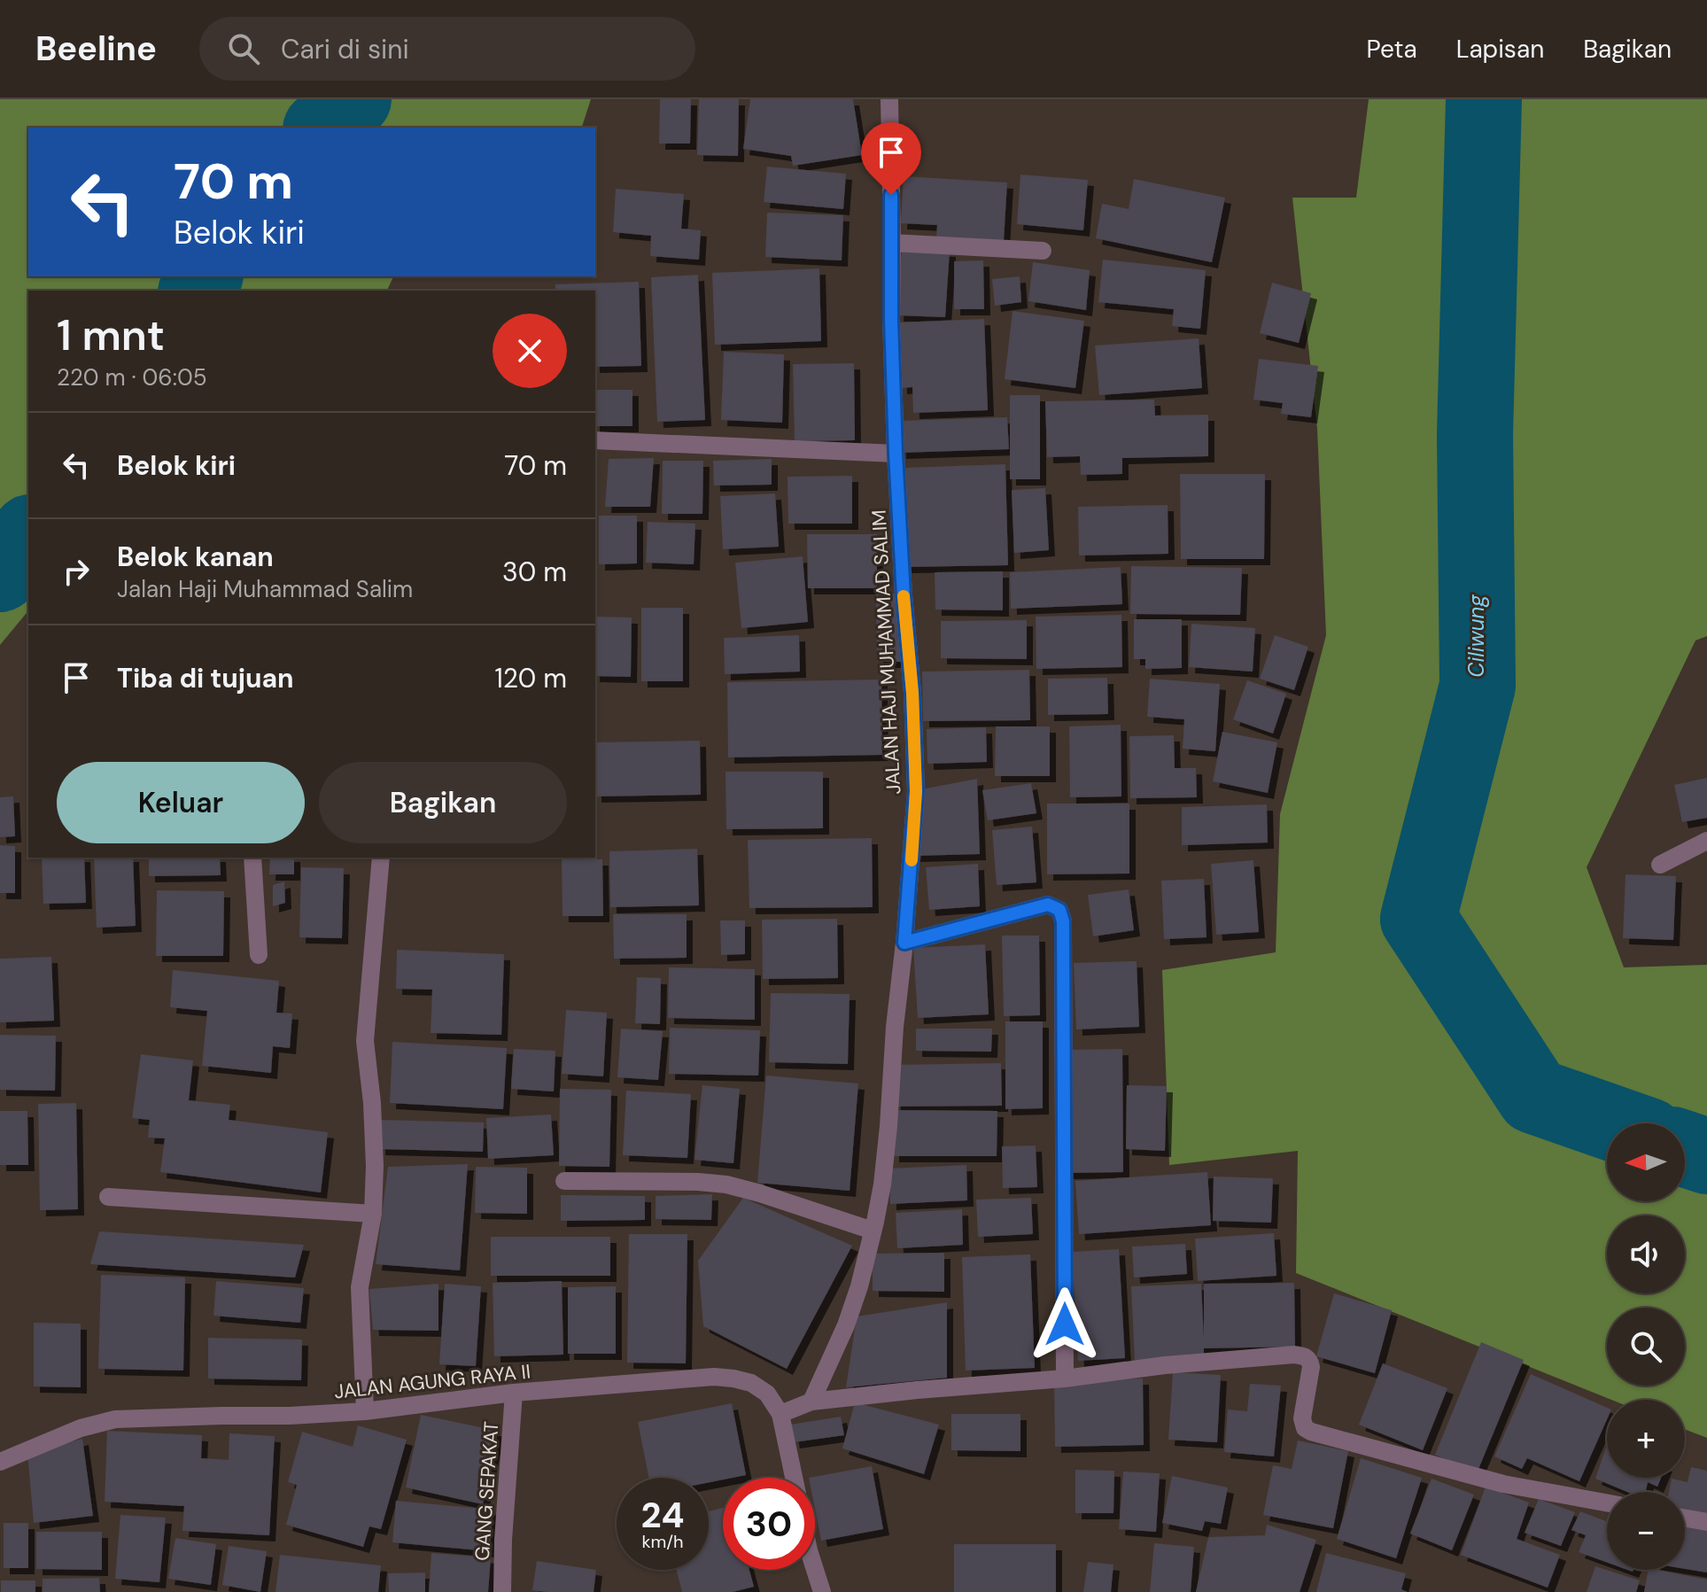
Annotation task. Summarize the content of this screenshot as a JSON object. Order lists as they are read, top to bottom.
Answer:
{
  "streets": {
    "street": ["JALAN HAJI MUHAMMAD SALIM", "JALAN AGUNG RAYA II", "GANG SEPAKAT"]
  },
  "crossings": [
    ["JALAN AGUNG RAYA II", "GANG SEPAKAT"]
  ],
  "water": ["Ciliwung"],
  "north": "left",
  "page": {
    "header": "Beeline",
    "search": "Cari di sini",
    "nav": ["Peta", "Lapisan", "Bagikan"],
    "turn": ["70 m", "Belok kiri"],
    "heading": ["1 mnt", "220 m · 06:05"],
    "list": [
      {
        "name": "Belok kiri",
        "value": "70 m"
      },
      {
        "name": "Belok kanan",
        "note": "Jalan Haji Muhammad Salim",
        "value": "30 m"
      },
      {
        "name": "Tiba di tujuan",
        "value": "120 m"
      }
    ],
    "buttons": ["Keluar", "Bagikan"],
    "map_buttons": ["+", "−"],
    "speed": "24 km/h",
    "limit": "30"
  }
}
